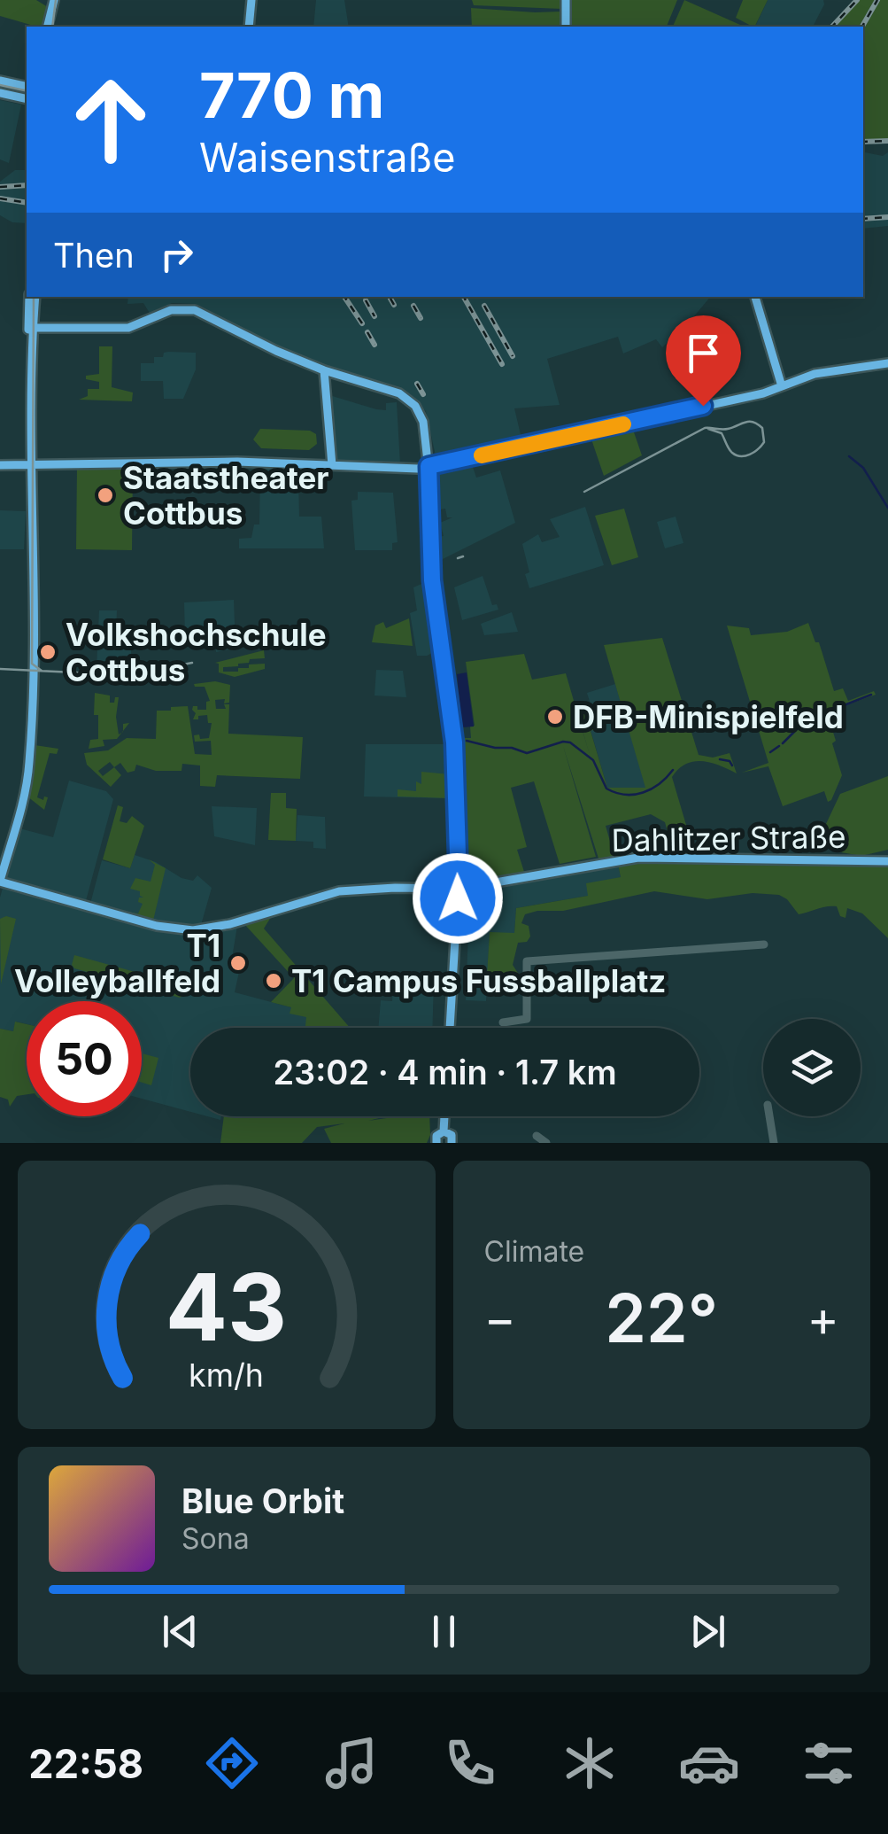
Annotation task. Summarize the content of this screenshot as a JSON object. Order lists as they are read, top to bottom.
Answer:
{
  "streets": {
    "main road": ["Dahlitzer Straße"]
  },
  "places": [
    "Staatstheater Cottbus",
    "Volkshochschule Cottbus",
    "DFB-Minispielfeld",
    "T1 Volleyballfeld",
    "T1 Campus Fussballplatz"
  ],
  "page": {
    "turn": ["770 m", "Waisenstraße"],
    "then": "Then",
    "limit": "50",
    "trip": "23:02 · 4 min · 1.7 km",
    "tile": "Climate",
    "heat": ["−", "22°", "+"],
    "song": ["Blue Orbit", "Sona"],
    "tabs": "22:58",
    "gauge": ["43", "km/h"]
  }
}
